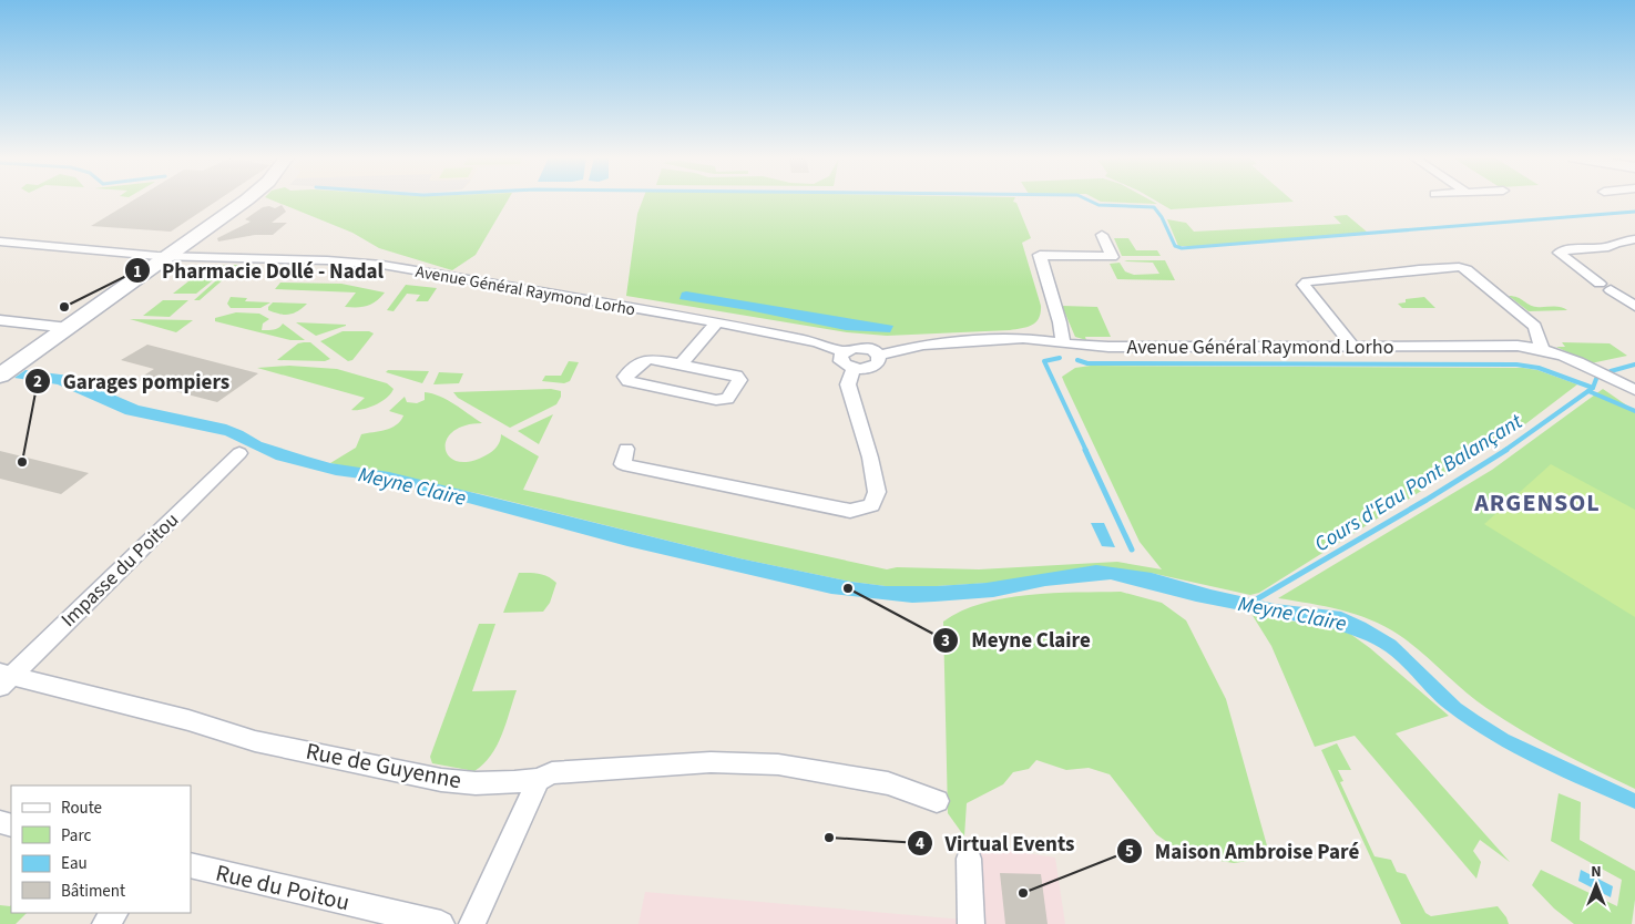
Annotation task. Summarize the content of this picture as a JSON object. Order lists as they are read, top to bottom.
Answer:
{
  "streets": {
    "street": [
      "Avenue Général Raymond Lorho",
      "Impasse du Poitou",
      "Rue de Guyenne",
      "Rue du Poitou"
    ]
  },
  "crossings": [
    ["Impasse du Poitou", "Rue de Guyenne"]
  ],
  "districts": ["ARGENSOL"],
  "water": ["Cours d'Eau Pont Balançant", "Meyne Claire"],
  "places": [
    "Pharmacie Dollé - Nadal",
    "Garages pompiers",
    "Meyne Claire",
    "Virtual Events",
    "Maison Ambroise Paré"
  ],
  "legend": [
    "Route",
    "Parc",
    "Eau",
    "Bâtiment"
  ],
  "north": "top"
}
